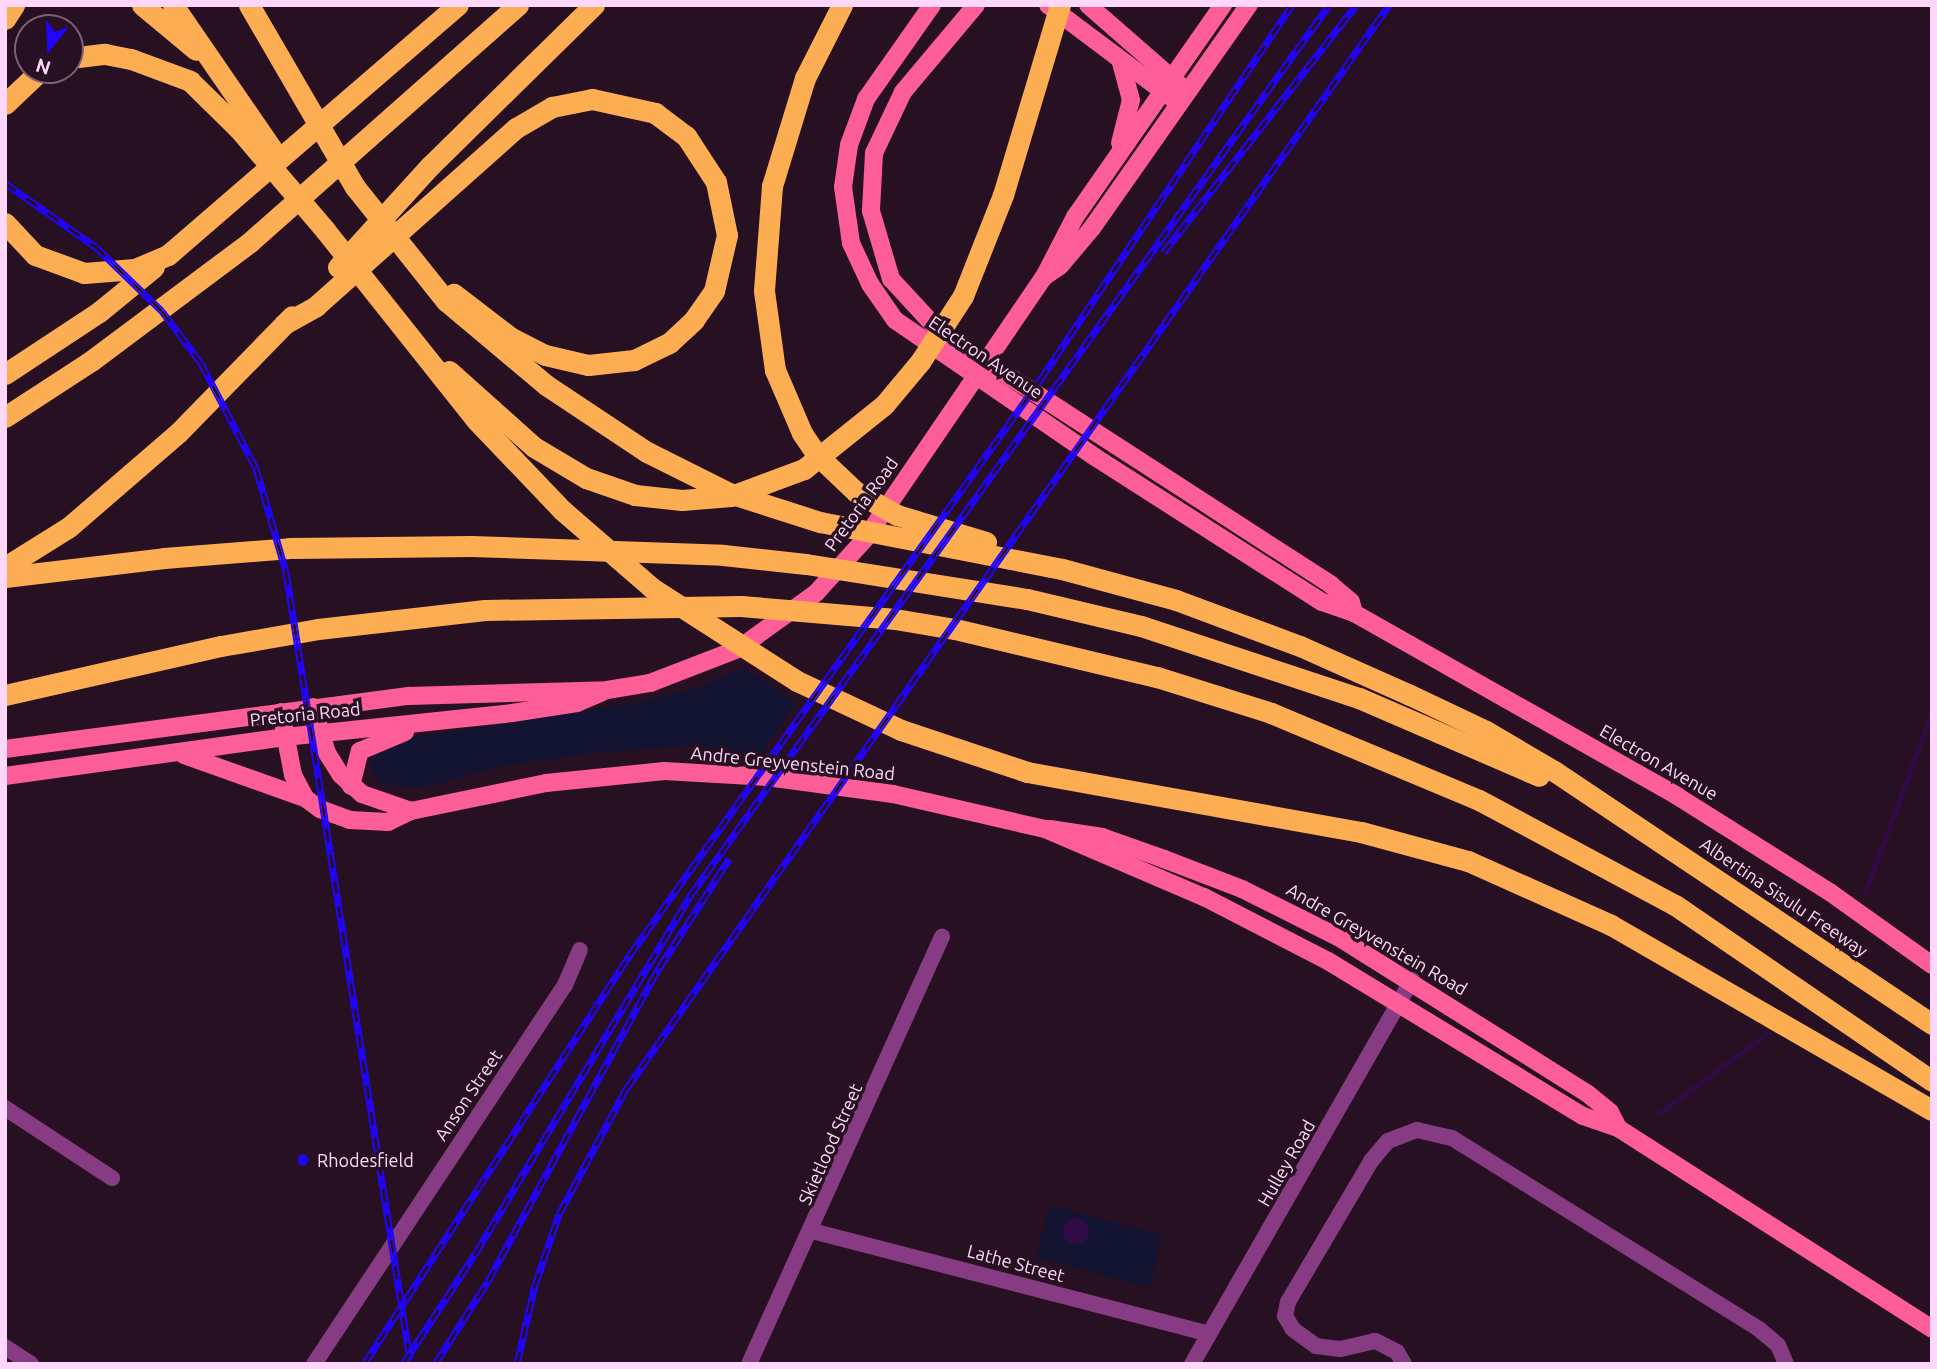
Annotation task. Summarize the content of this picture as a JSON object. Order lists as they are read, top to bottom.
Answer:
{
  "streets": {
    "highway": ["Albertina Sisulu Freeway"],
    "main road": ["Electron Avenue", "Pretoria Road", "Andre Greyvenstein Road"],
    "street": [
      "Anson Street",
      "Skietlood Street",
      "Hulley Road",
      "Lathe Street"
    ]
  },
  "crossings": [
    ["Pretoria Road", "Andre Greyvenstein Road"],
    ["Andre Greyvenstein Road", "Hulley Road"],
    ["Skietlood Street", "Lathe Street"],
    ["Hulley Road", "Lathe Street"]
  ],
  "places": ["Rhodesfield"],
  "north": "bottom"
}
